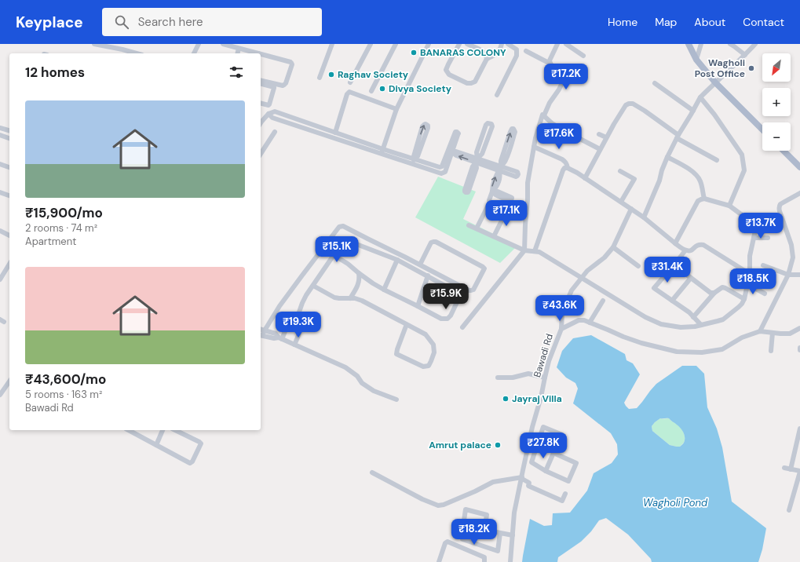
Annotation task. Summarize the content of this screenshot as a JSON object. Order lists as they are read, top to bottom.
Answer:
{
  "streets": {
    "street": ["Bawadi Rd"]
  },
  "water": ["Wagholi Pond"],
  "places": [
    "BANARAS COLONY",
    "Wagholi Post Office",
    "Raghav Society",
    "Divya Society",
    "Jayraj Villa",
    "Amrut palace"
  ],
  "north": "bottom left",
  "page": {
    "header": "Keyplace",
    "search": "Search here",
    "nav": [
      "Home",
      "Map",
      "About",
      "Contact"
    ],
    "map_buttons": ["+", "−"],
    "heading": "12 homes",
    "price": [
      "₹17.2K",
      "₹17.6K",
      "₹17.1K",
      "₹13.7K",
      "₹15.1K",
      "₹31.4K",
      "₹18.5K",
      "₹15.9K",
      "₹43.6K",
      "₹19.3K",
      "₹27.8K",
      "₹18.2K"
    ],
    "list": [
      {
        "name": "₹15,900/mo",
        "note": "2 rooms · 74 m² · Apartment"
      },
      {
        "name": "₹43,600/mo",
        "note": "5 rooms · 163 m² · Bawadi Rd"
      }
    ]
  }
}
